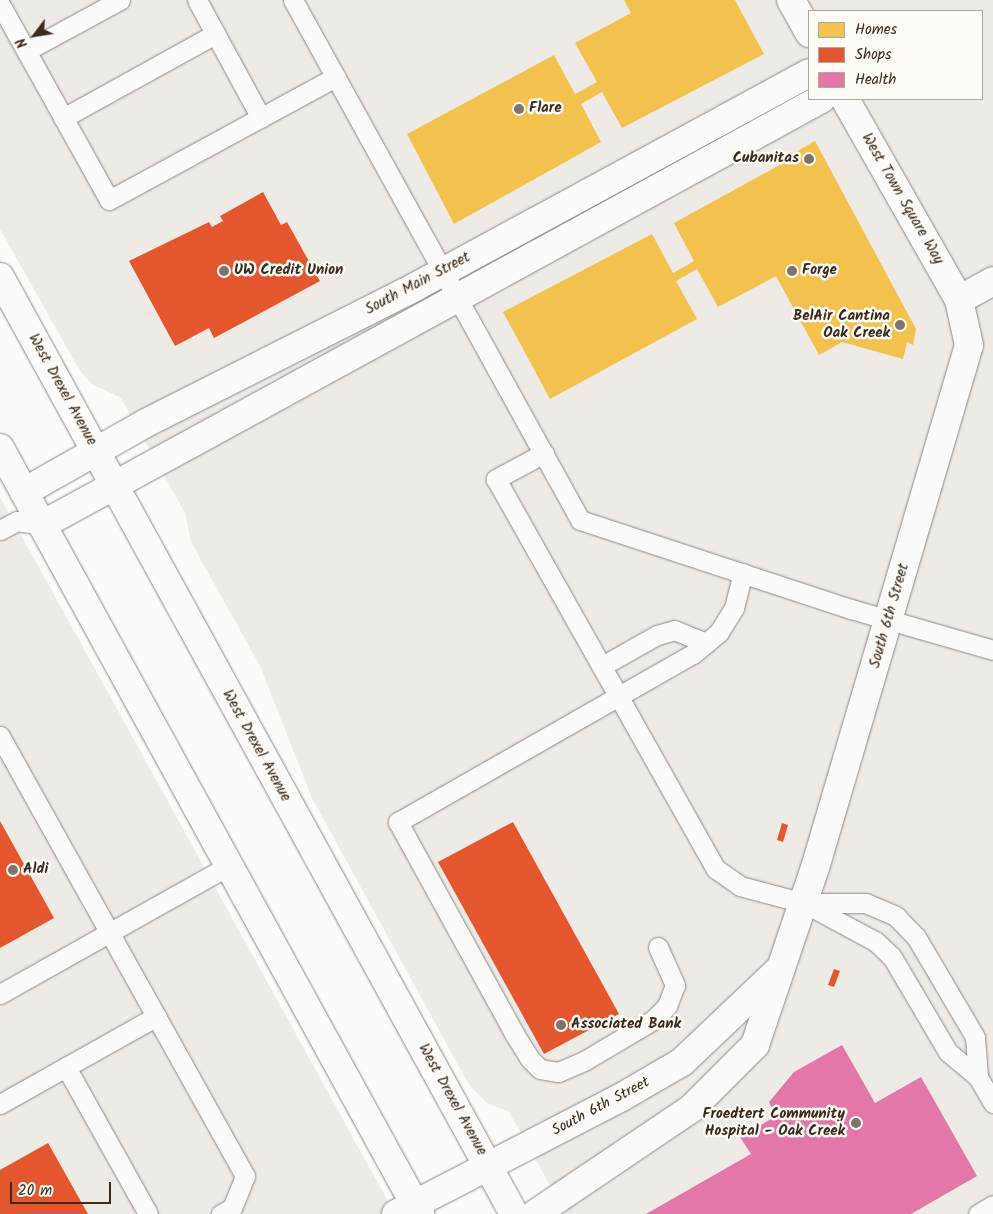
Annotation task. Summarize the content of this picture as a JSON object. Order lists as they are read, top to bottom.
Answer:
{
  "streets": {
    "street": [
      "West Town Square Way",
      "South Main Street",
      "West Drexel Avenue",
      "South 6th Street"
    ]
  },
  "crossings": [
    ["West Town Square Way", "South 6th Street"],
    ["South Main Street", "West Drexel Avenue"],
    ["West Drexel Avenue", "South 6th Street"]
  ],
  "places": [
    "Flare",
    "Cubanitas",
    "UW Credit Union",
    "Forge",
    "BelAir Cantina Oak Creek",
    "Aldi",
    "Associated Bank",
    "Froedtert Community Hospital - Oak Creek"
  ],
  "legend": ["Homes", "Shops", "Health"],
  "scale_bar": "20 m",
  "north": "bottom left"
}
